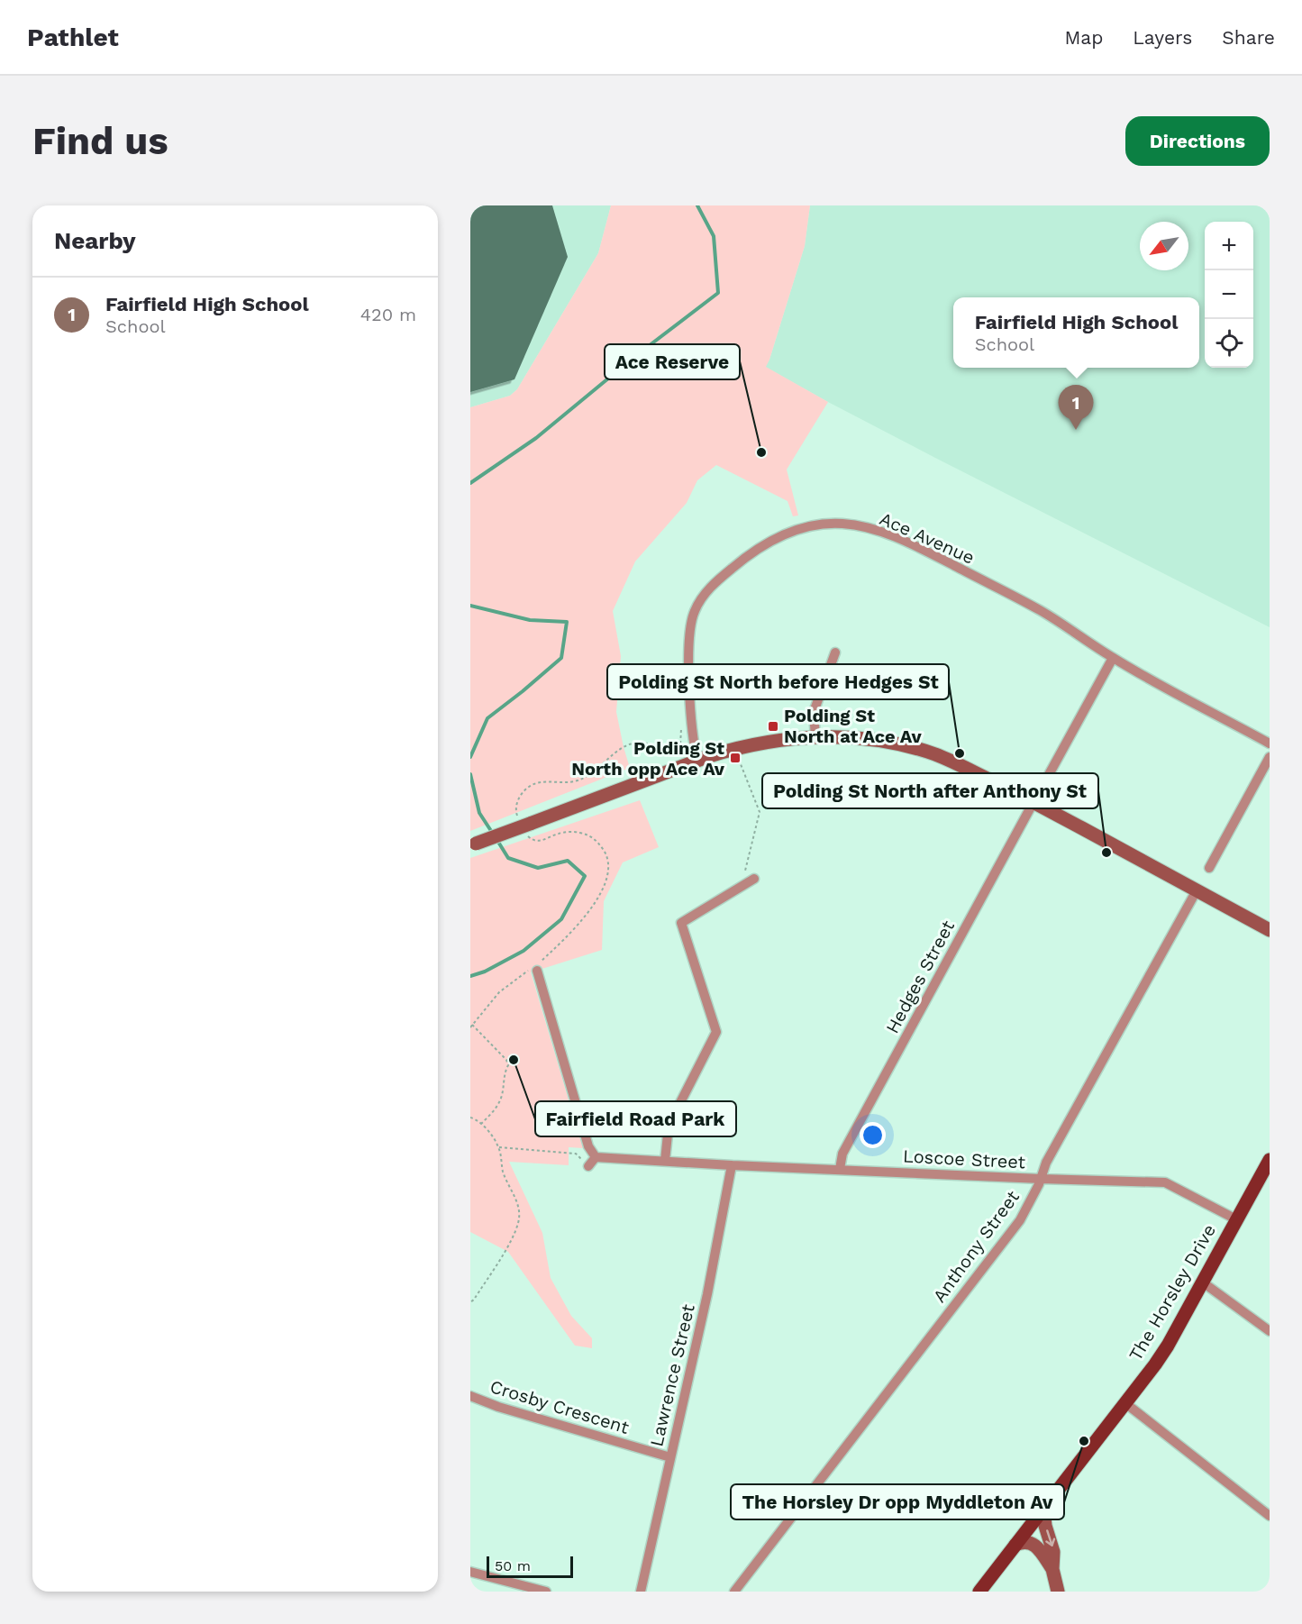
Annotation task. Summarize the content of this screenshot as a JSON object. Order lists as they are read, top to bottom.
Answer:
{
  "streets": {
    "main road": ["The Horsley Drive"],
    "street": [
      "Ace Avenue",
      "Hedges Street",
      "Loscoe Street",
      "Anthony Street",
      "Lawrence Street",
      "Crosby Crescent"
    ]
  },
  "crossings": [
    ["Hedges Street", "Loscoe Street"],
    ["Loscoe Street", "Anthony Street"],
    ["Loscoe Street", "The Horsley Drive"],
    ["Loscoe Street", "Lawrence Street"],
    ["Lawrence Street", "Crosby Crescent"]
  ],
  "places": {
    "other": [
      "Ace Reserve",
      "Polding St North before Hedges St",
      "Polding St North after Anthony St",
      "Fairfield Road Park",
      "The Horsley Dr opp Myddleton Av"
    ],
    "transit": ["Polding St North at Ace Av", "Polding St North opp Ace Av"]
  },
  "scale_bar": "50 m",
  "north": "bottom left",
  "page": {
    "header": "Pathlet",
    "nav": ["Map", "Layers", "Share"],
    "buttons": "Directions",
    "title": "Find us",
    "heading": "Nearby",
    "map_buttons": ["+", "−"],
    "list": [
      {
        "mark": "1",
        "name": "Fairfield High School",
        "note": "School",
        "value": "420 m"
      }
    ],
    "popup": ["Fairfield High School", "School"],
    "pins": "1",
    "scale": "50 m"
  }
}
